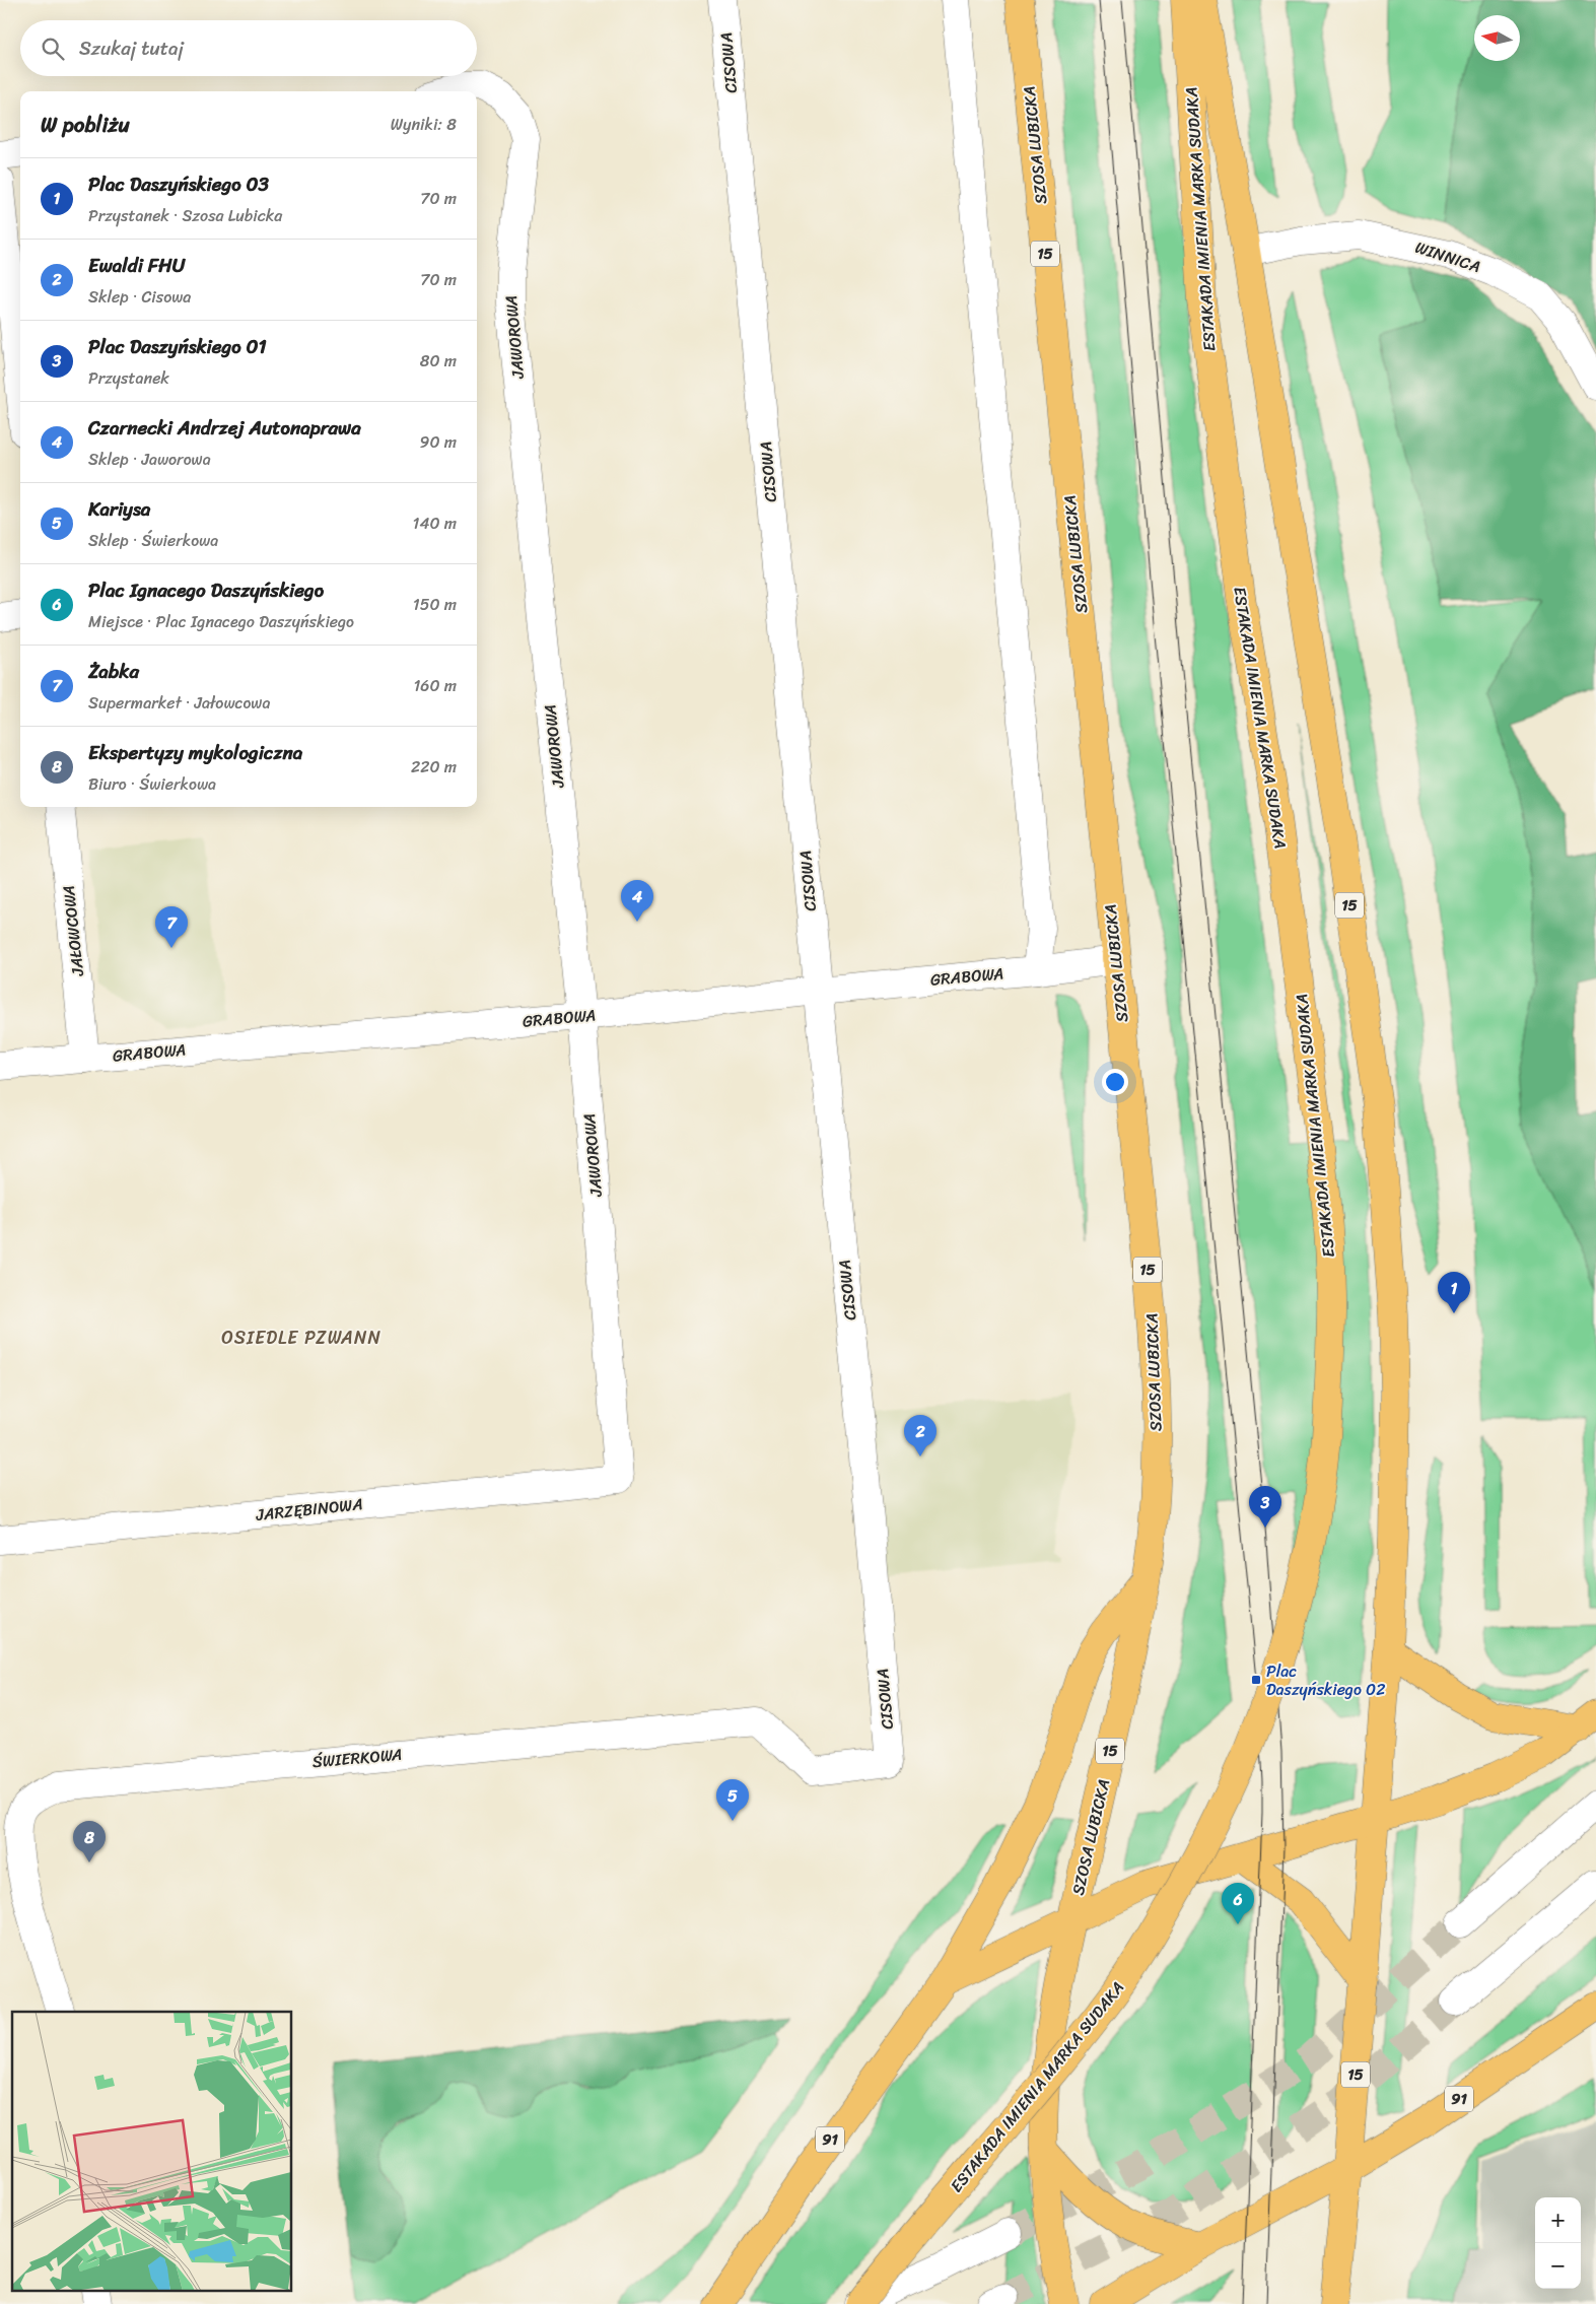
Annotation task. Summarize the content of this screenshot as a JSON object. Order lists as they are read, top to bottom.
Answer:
{
  "streets": {
    "main road": [
      "SZOSA LUBICKA",
      "ESTAKADA IMIENIA MARKA SUDAKA",
      "15",
      "91"
    ],
    "street": [
      "CISOWA",
      "WINNICA",
      "JAWOROWA",
      "JAŁOWCOWA",
      "GRABOWA",
      "JARZĘBINOWA",
      "ŚWIERKOWA"
    ]
  },
  "crossings": [
    ["CISOWA", "GRABOWA"],
    ["CISOWA", "ŚWIERKOWA"],
    ["SZOSA LUBICKA", "15"],
    ["SZOSA LUBICKA", "GRABOWA"],
    ["SZOSA LUBICKA", "91"],
    ["15", "WINNICA"],
    ["15", "91"],
    ["JAWOROWA", "GRABOWA"],
    ["JAWOROWA", "JARZĘBINOWA"],
    ["JAŁOWCOWA", "GRABOWA"]
  ],
  "districts": ["OSIEDLE PZWANN"],
  "places": {
    "transit": ["Plac Daszyńskiego 02"]
  },
  "north": "left",
  "page": {
    "search": "Szukaj tutaj",
    "heading": ["W pobliżu", "Wyniki: 8"],
    "list": [
      {
        "mark": "1",
        "name": "Plac Daszyńskiego 03",
        "note": "Przystanek · Szosa Lubicka",
        "value": "70 m"
      },
      {
        "mark": "2",
        "name": "Ewaldi FHU",
        "note": "Sklep · Cisowa",
        "value": "70 m"
      },
      {
        "mark": "3",
        "name": "Plac Daszyńskiego 01",
        "note": "Przystanek",
        "value": "80 m"
      },
      {
        "mark": "4",
        "name": "Czarnecki Andrzej Autonaprawa",
        "note": "Sklep · Jaworowa",
        "value": "90 m"
      },
      {
        "mark": "5",
        "name": "Kariysa",
        "note": "Sklep · Świerkowa",
        "value": "140 m"
      },
      {
        "mark": "6",
        "name": "Plac Ignacego Daszyńskiego",
        "note": "Miejsce · Plac Ignacego Daszyńskiego",
        "value": "150 m"
      },
      {
        "mark": "7",
        "name": "Żabka",
        "note": "Supermarket · Jałowcowa",
        "value": "160 m"
      },
      {
        "mark": "8",
        "name": "Ekspertyzy mykologiczna",
        "note": "Biuro · Świerkowa",
        "value": "220 m"
      }
    ],
    "pins": [
      "4",
      "7",
      "1",
      "2",
      "3",
      "5",
      "8",
      "6"
    ],
    "map_buttons": ["+", "−"]
  }
}
